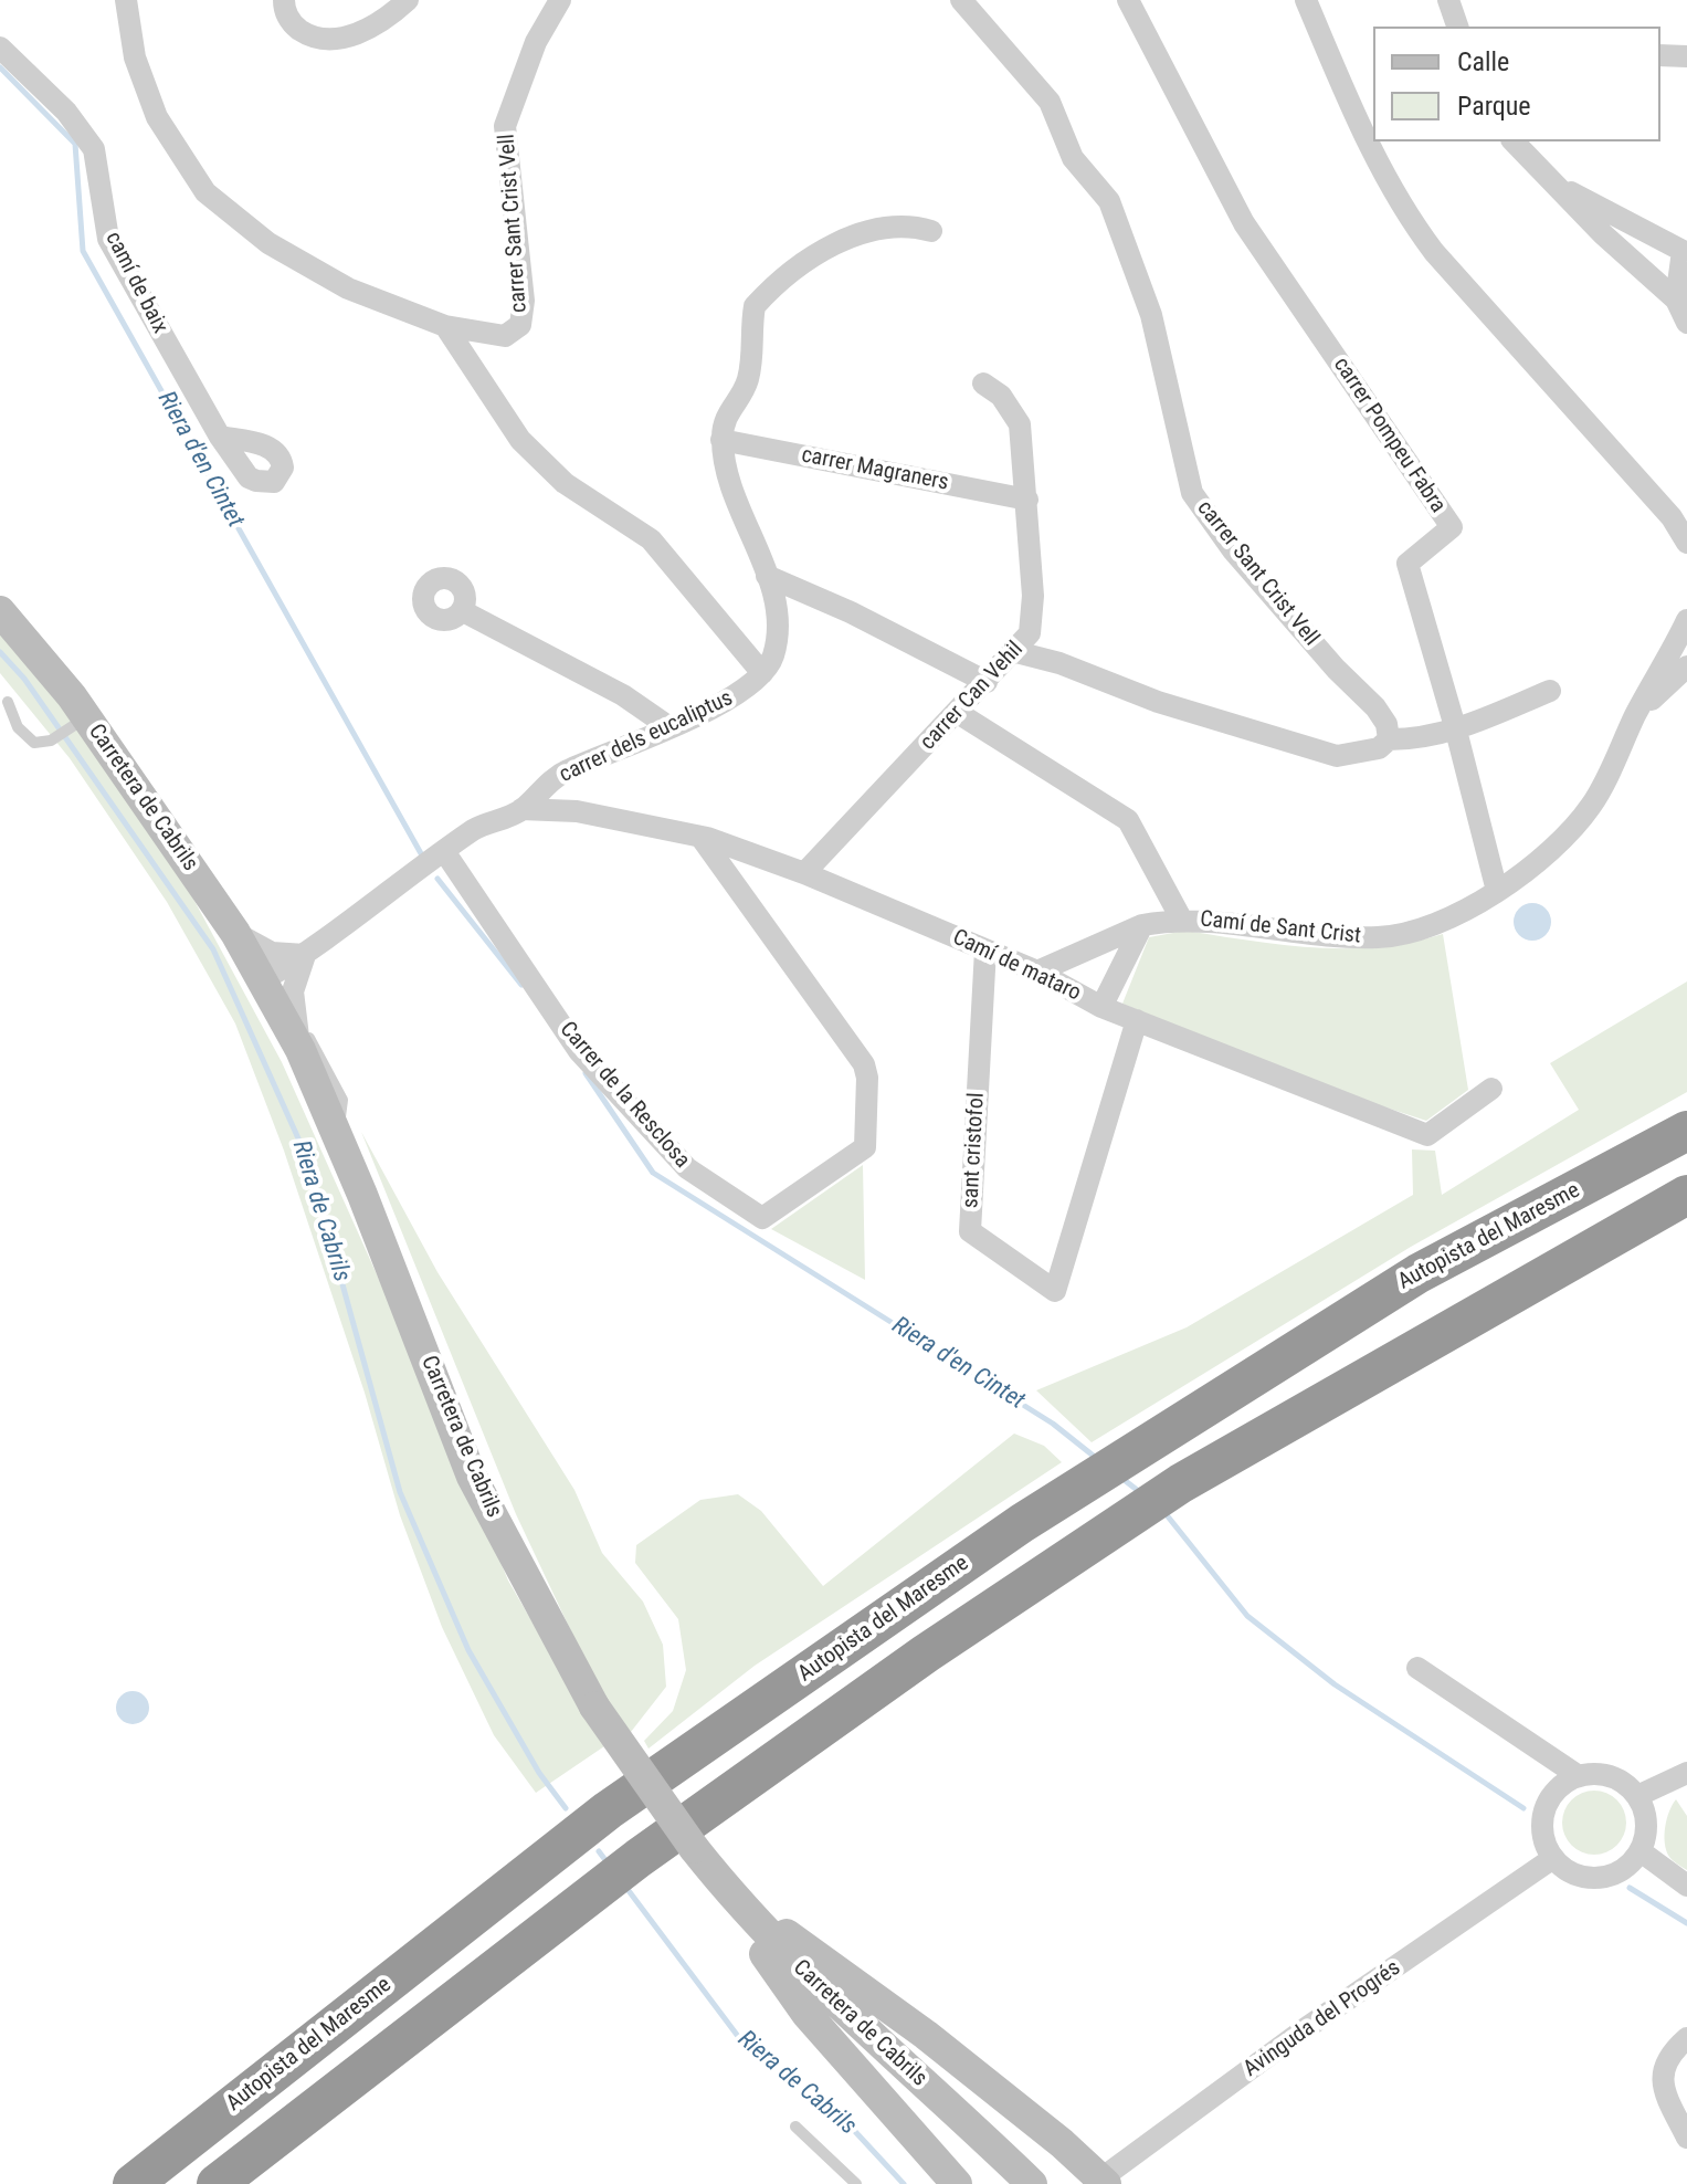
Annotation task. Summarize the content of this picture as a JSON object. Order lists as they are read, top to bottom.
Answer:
{
  "streets": {
    "highway": ["Autopista del Maresme"],
    "street": [
      "carrer Sant Crist Vell",
      "camí de baix",
      "carrer Pompeu Fabra",
      "carrer Magraners",
      "carrer Can Vehil",
      "carrer dels eucaliptus",
      "Carretera de Cabrils",
      "Camí de Sant Crist",
      "Camí de mataro",
      "Carrer de la Resclosa",
      "sant cristofol",
      "Avinguda del Progrés"
    ]
  },
  "crossings": [
    ["carrer Pompeu Fabra", "Camí de Sant Crist"],
    ["carrer Magraners", "carrer Can Vehil"],
    ["carrer Can Vehil", "Camí de mataro"],
    ["carrer dels eucaliptus", "Carretera de Cabrils"],
    ["carrer dels eucaliptus", "Camí de mataro"],
    ["carrer dels eucaliptus", "Carrer de la Resclosa"],
    ["Camí de Sant Crist", "Camí de mataro"],
    ["Camí de mataro", "Carrer de la Resclosa"],
    ["Camí de mataro", "sant cristofol"]
  ],
  "water": ["Riera d'en Cintet", "Riera de Cabrils"],
  "legend": ["Calle", "Parque"]
}
